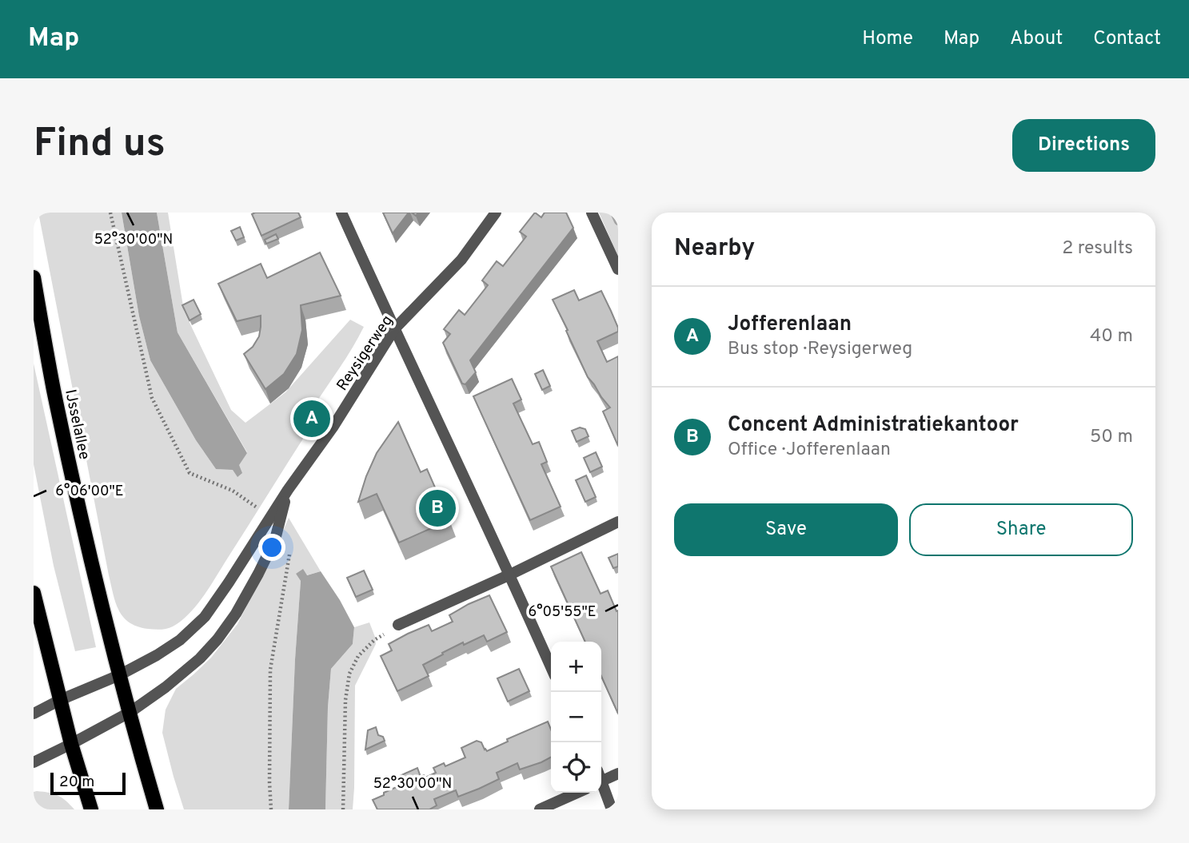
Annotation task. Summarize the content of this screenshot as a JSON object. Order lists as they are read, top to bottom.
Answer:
{
  "streets": {
    "main road": ["IJsselallee"],
    "street": ["Reysigerweg"]
  },
  "crossings": [
    ["Reysigerweg", "IJsselallee"]
  ],
  "scale_bar": "20 m",
  "page": {
    "header": "Map",
    "nav": [
      "Home",
      "Map",
      "About",
      "Contact"
    ],
    "buttons": [
      "Directions",
      ["Save", "Share"]
    ],
    "title": "Find us",
    "heading": ["Nearby", "2 results"],
    "list": [
      {
        "mark": "A",
        "name": "Jofferenlaan",
        "note": "Bus stop · Reysigerweg",
        "value": "40 m"
      },
      {
        "mark": "B",
        "name": "Concent Administratiekantoor",
        "note": "Office · Jofferenlaan",
        "value": "50 m"
      }
    ],
    "pins": ["A", "B"],
    "map_buttons": ["+", "−"],
    "scale": "20 m"
  },
  "coordinates": ["52°30'00\"N", "6°06'00\"E", "6°05'55\"E"]
}
